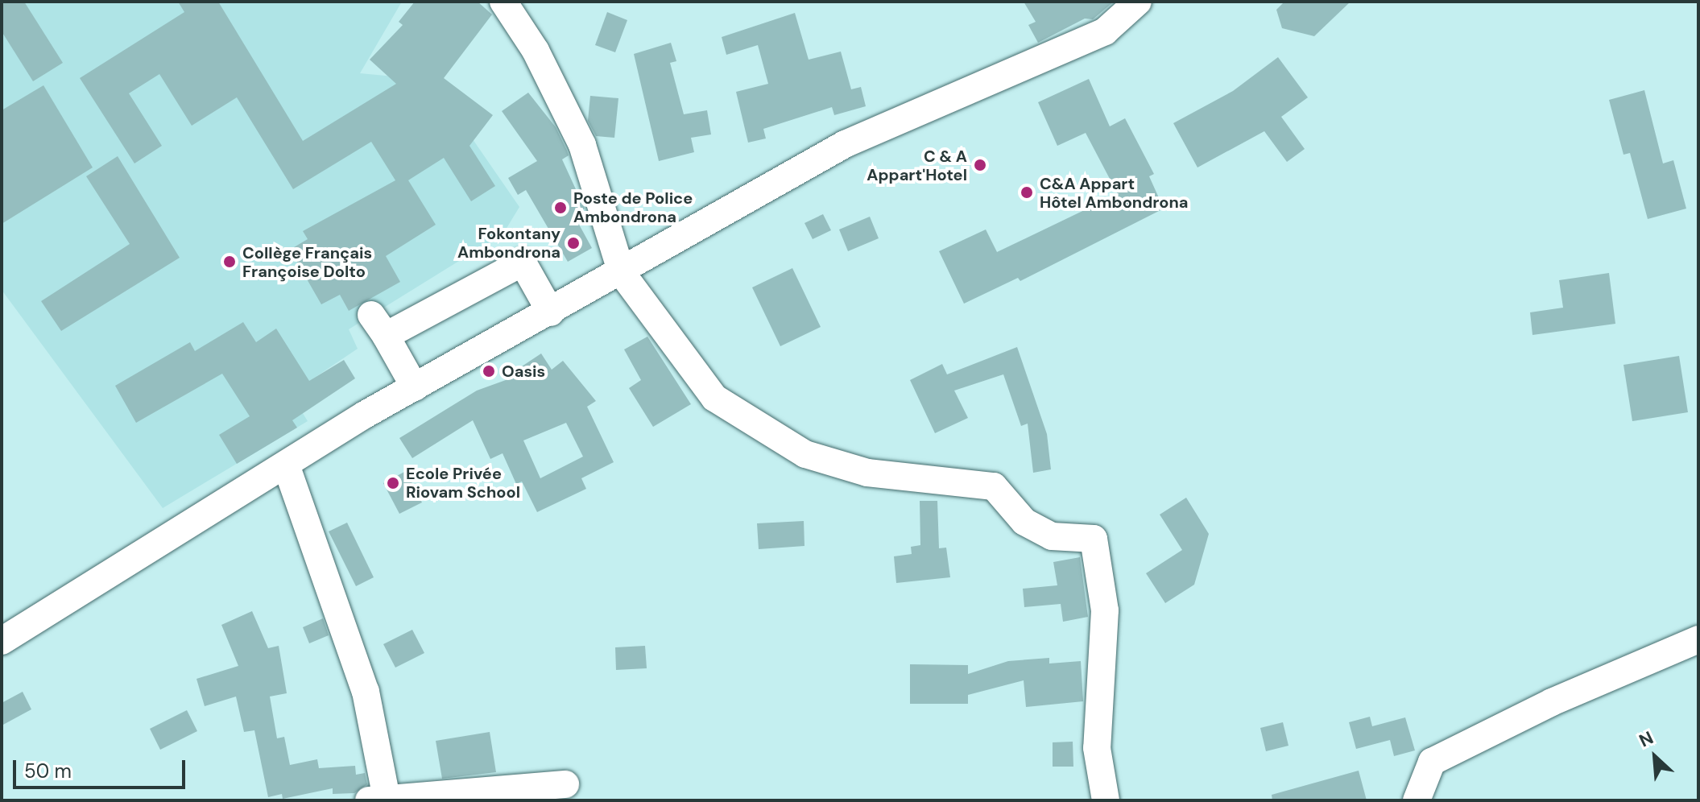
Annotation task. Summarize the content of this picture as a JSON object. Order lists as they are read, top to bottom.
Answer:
{
  "places": [
    "C & A Appart'Hotel",
    "C&A Appart Hôtel Ambondrona",
    "Poste de Police Ambondrona",
    "Fokontany Ambondrona",
    "Collège Français Françoise Dolto",
    "Oasis",
    "Ecole Privée Riovam School"
  ],
  "scale_bar": "50 m",
  "north": "top left"
}
